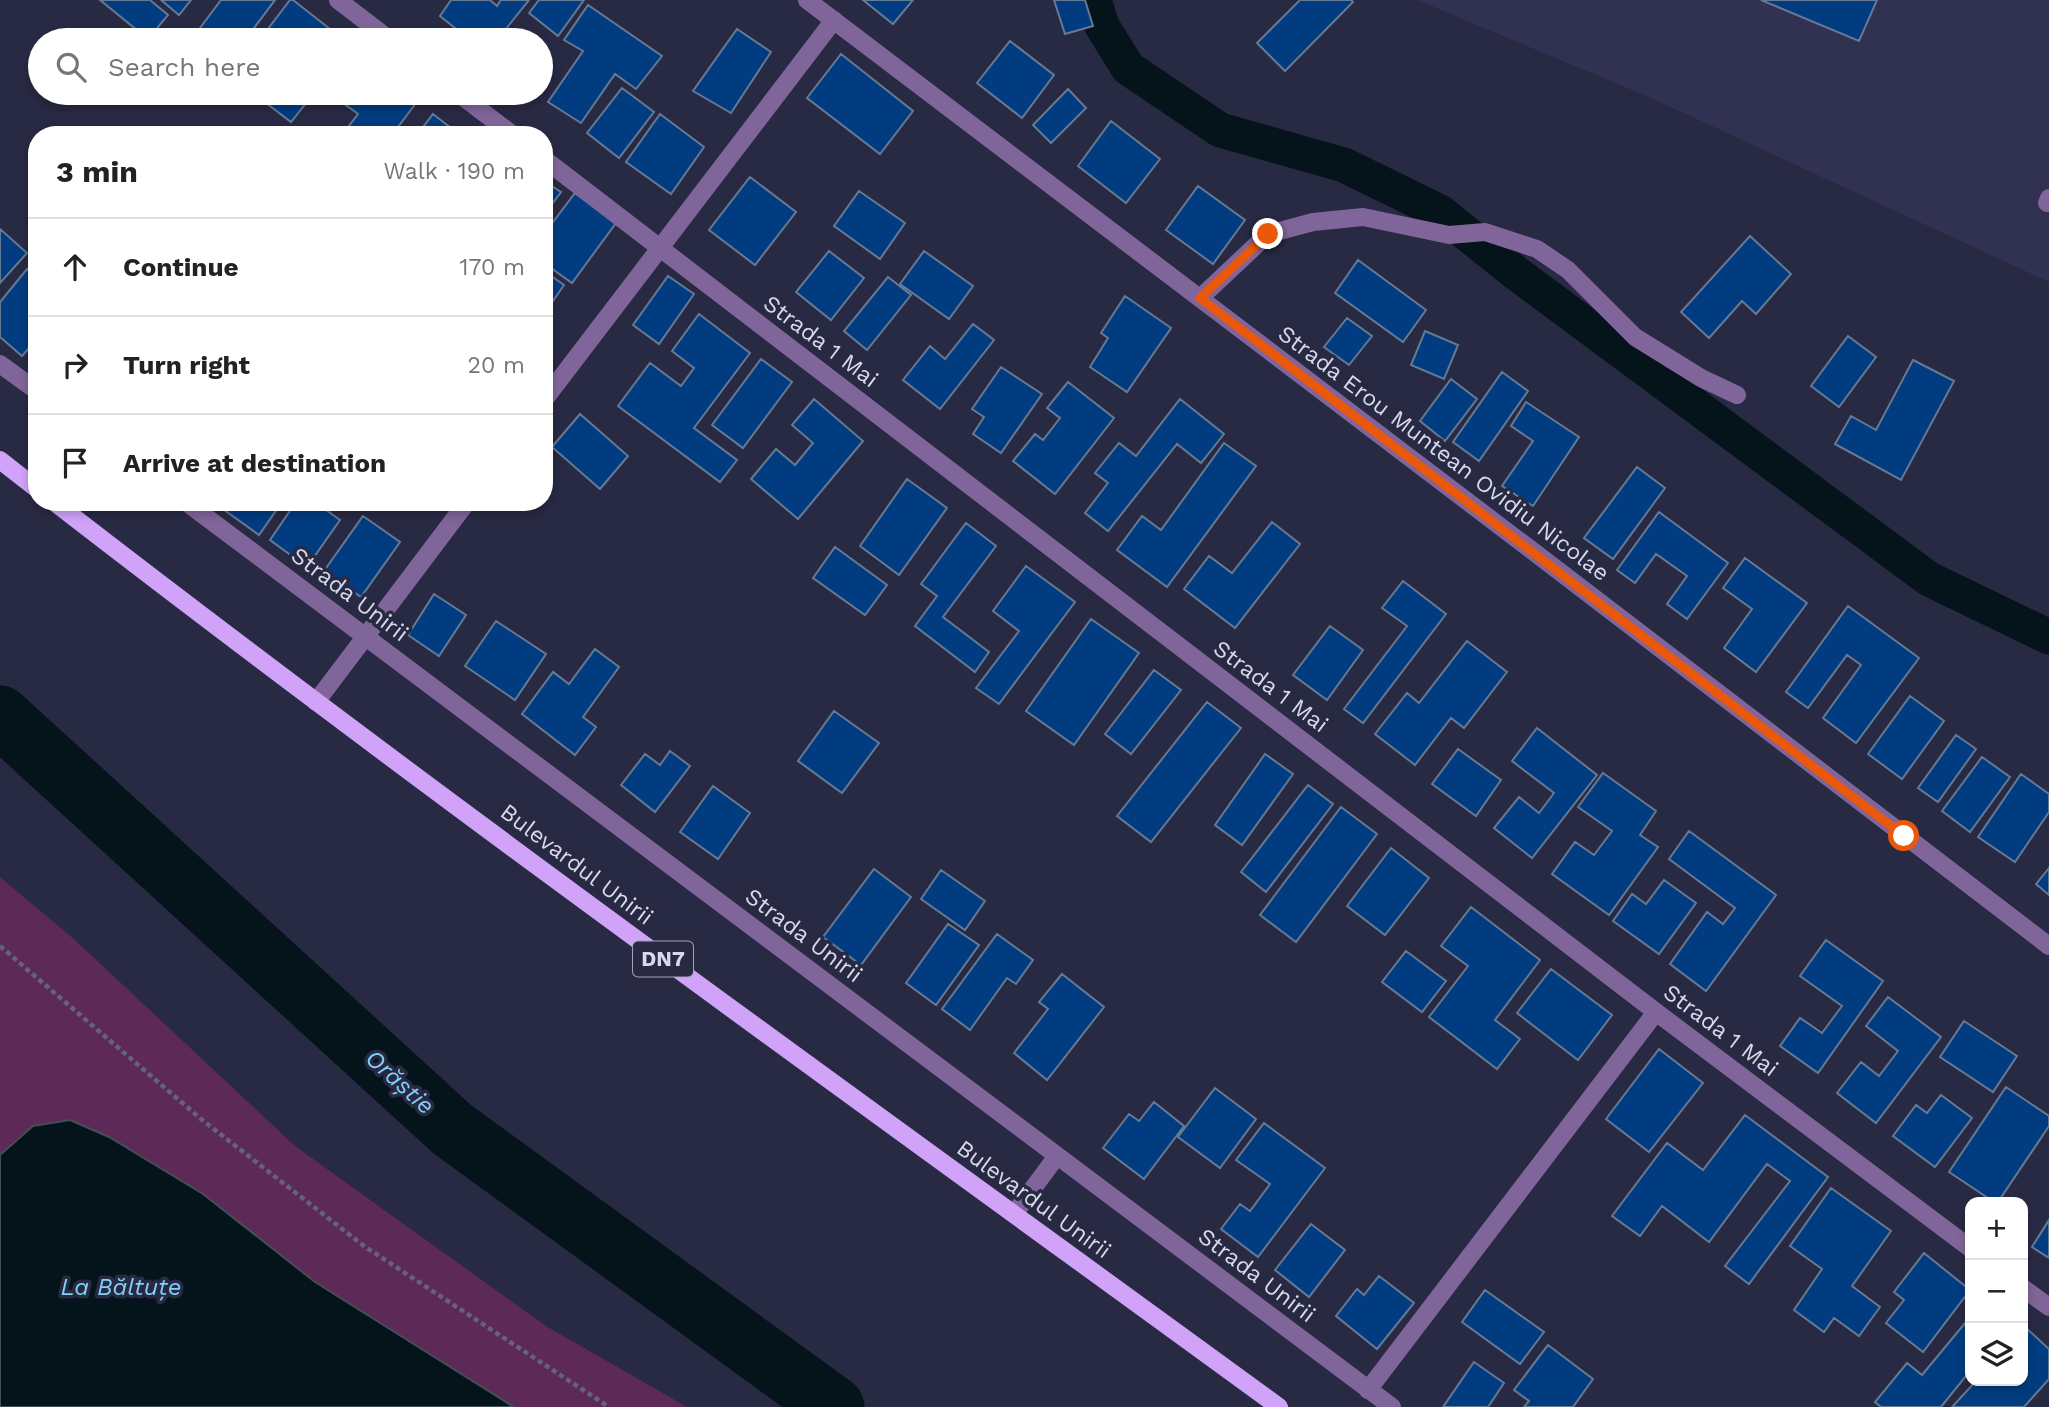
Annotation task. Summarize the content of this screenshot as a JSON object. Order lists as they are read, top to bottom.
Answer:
{
  "streets": {
    "main road": ["Bulevardul Unirii", "DN7"],
    "street": ["Strada 1 Mai", "Strada Erou Muntean Ovidiu Nicolae", "Strada Unirii"]
  },
  "water": ["Orăștie", "La Băltuțe"],
  "page": {
    "search": "Search here",
    "heading": ["3 min", "Walk · 190 m"],
    "list": [
      ["Continue", "170 m"],
      ["Turn right", "20 m"],
      "Arrive at destination"
    ],
    "map_buttons": ["+", "−"]
  }
}
